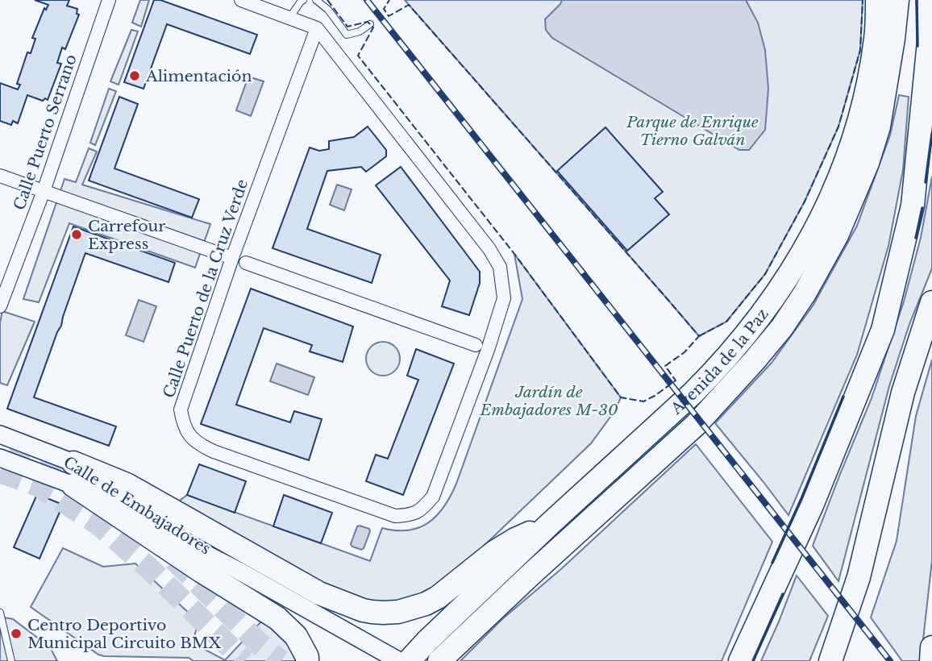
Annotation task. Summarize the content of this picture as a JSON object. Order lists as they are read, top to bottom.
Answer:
{
  "streets": {
    "highway": ["Avenida de la Paz"],
    "main road": ["Calle de Embajadores"],
    "street": ["Calle Puerto Serrano", "Calle Puerto de la Cruz Verde"]
  },
  "parks": ["Parque de Enrique Tierno Galván", "Jardín de Embajadores M-30"],
  "places": ["Alimentación", "Carrefour Express", "Centro Deportivo Municipal Circuito BMX"]
}
